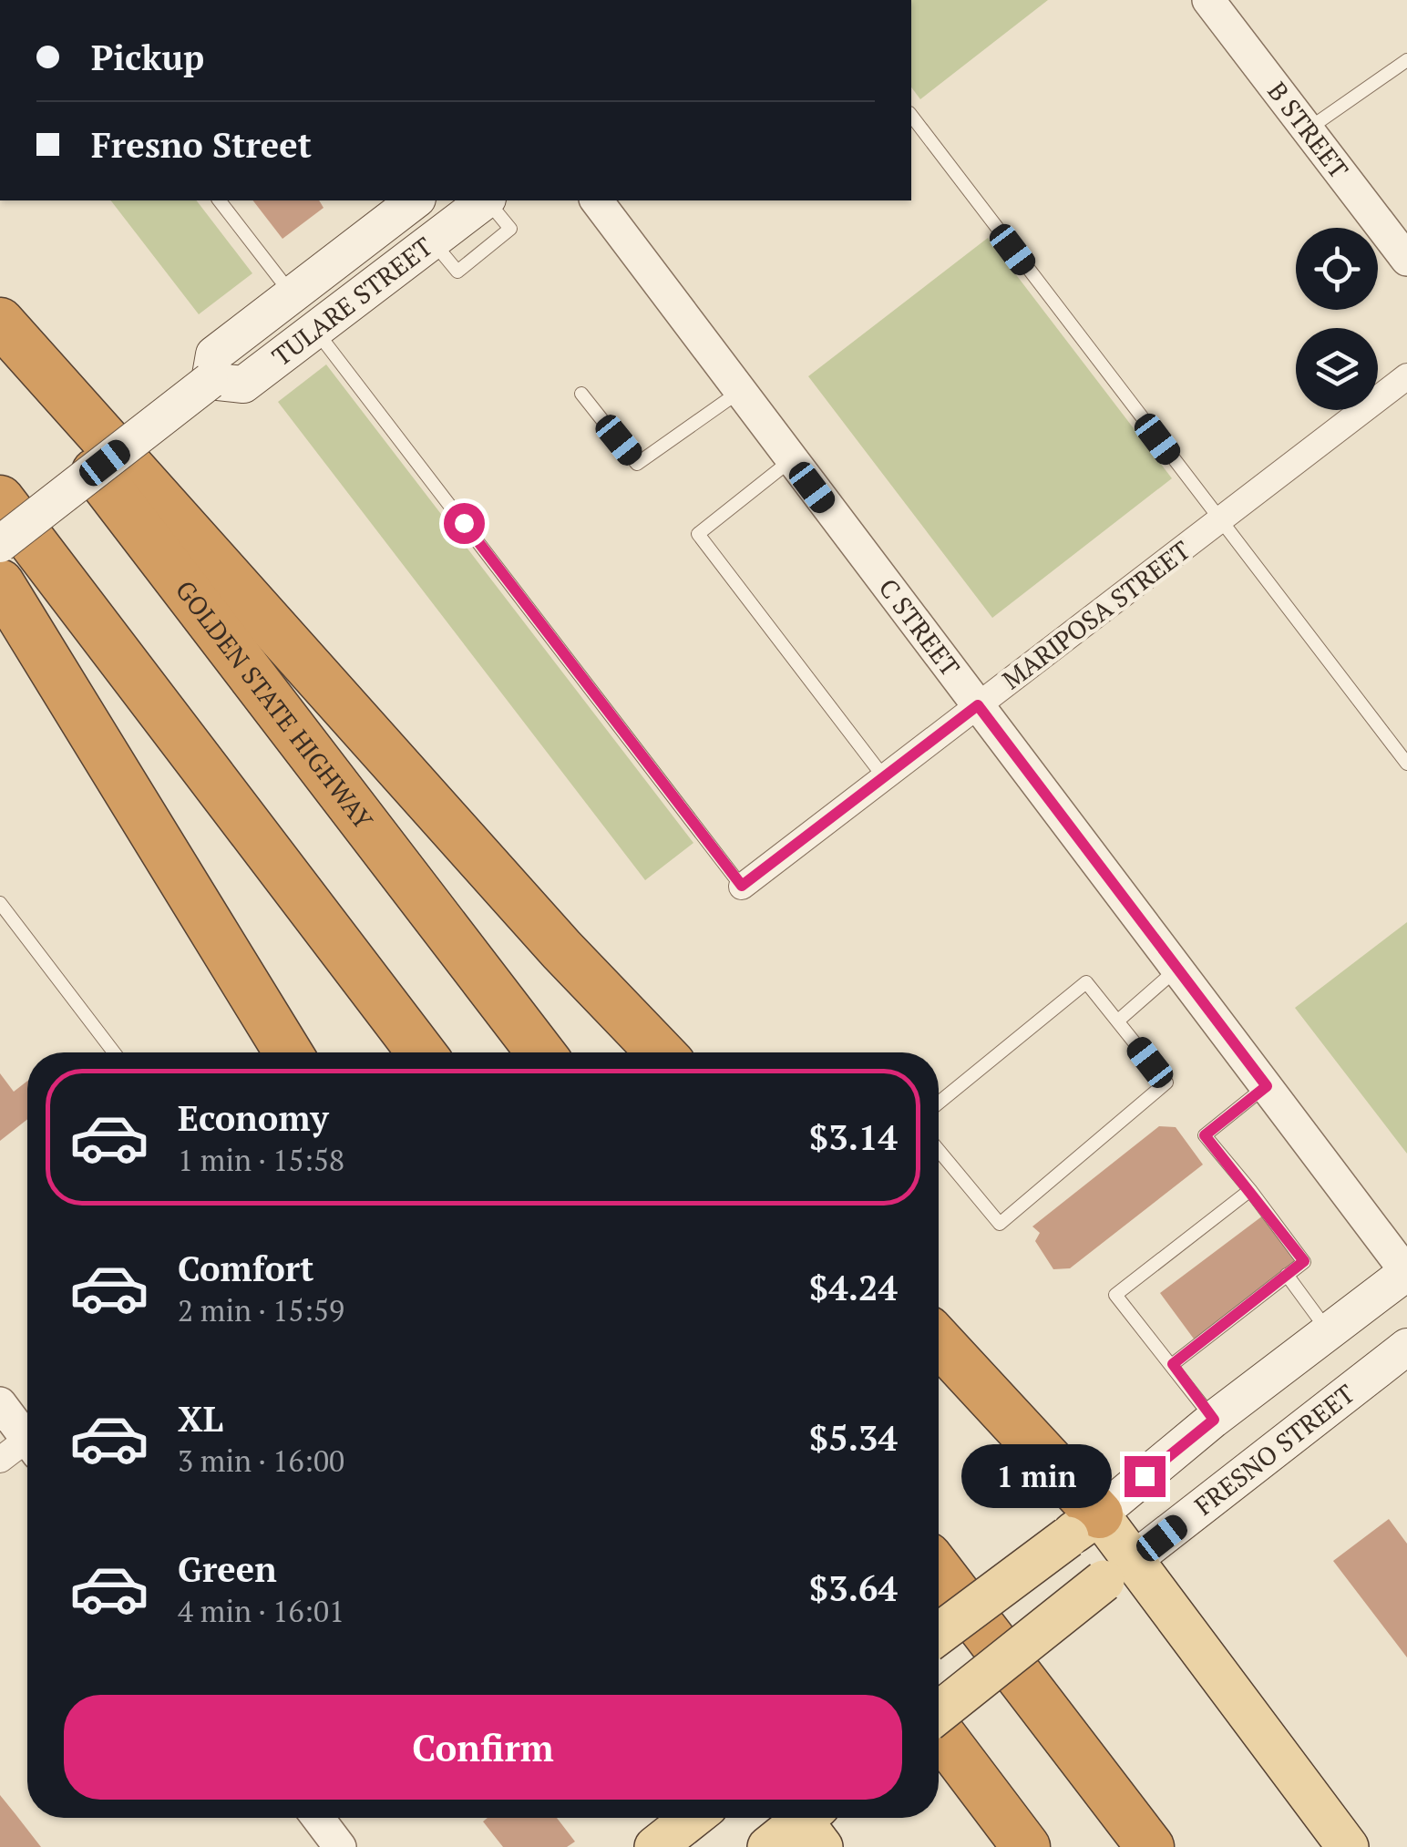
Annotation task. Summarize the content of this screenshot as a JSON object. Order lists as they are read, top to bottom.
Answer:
{
  "streets": {
    "highway": ["GOLDEN STATE HIGHWAY"],
    "main road": ["TULARE STREET", "FRESNO STREET"],
    "street": ["B STREET", "MARIPOSA STREET", "C STREET"]
  },
  "crossings": [
    ["MARIPOSA STREET", "C STREET"]
  ],
  "page": {
    "banner": ["Pickup", "Fresno Street"],
    "list": [
      {
        "name": "Economy",
        "note": "1 min · 15:58",
        "value": "$3.14"
      },
      {
        "name": "Comfort",
        "note": "2 min · 15:59",
        "value": "$4.24"
      },
      {
        "name": "XL",
        "note": "3 min · 16:00",
        "value": "$5.34"
      },
      {
        "name": "Green",
        "note": "4 min · 16:01",
        "value": "$3.64"
      }
    ],
    "bubble": "1 min",
    "buttons": "Confirm"
  }
}
